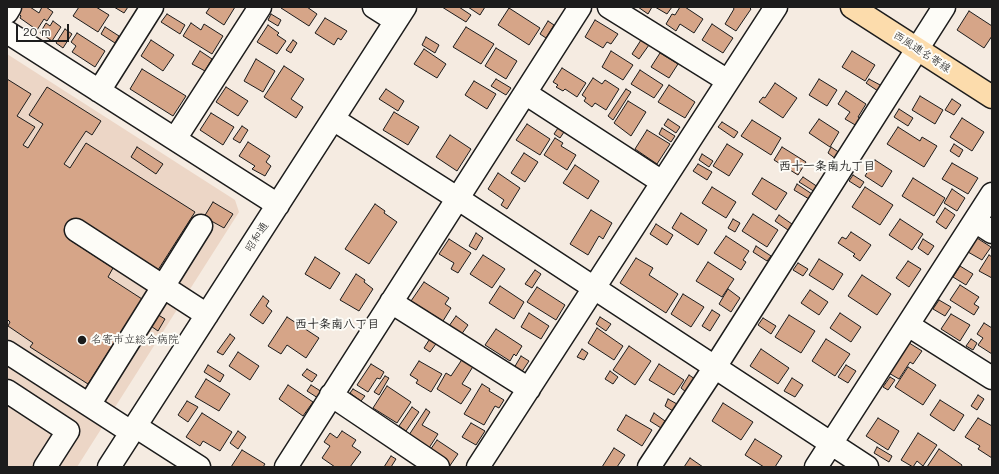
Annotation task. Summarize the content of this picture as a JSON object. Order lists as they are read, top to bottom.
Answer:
{
  "streets": {
    "main road": ["西風連名寄線"],
    "street": ["昭和通"]
  },
  "districts": ["西十一条南九丁目", "西十条南八丁目"],
  "places": ["名寄市立総合病院"],
  "scale_bar": "20 m"
}
